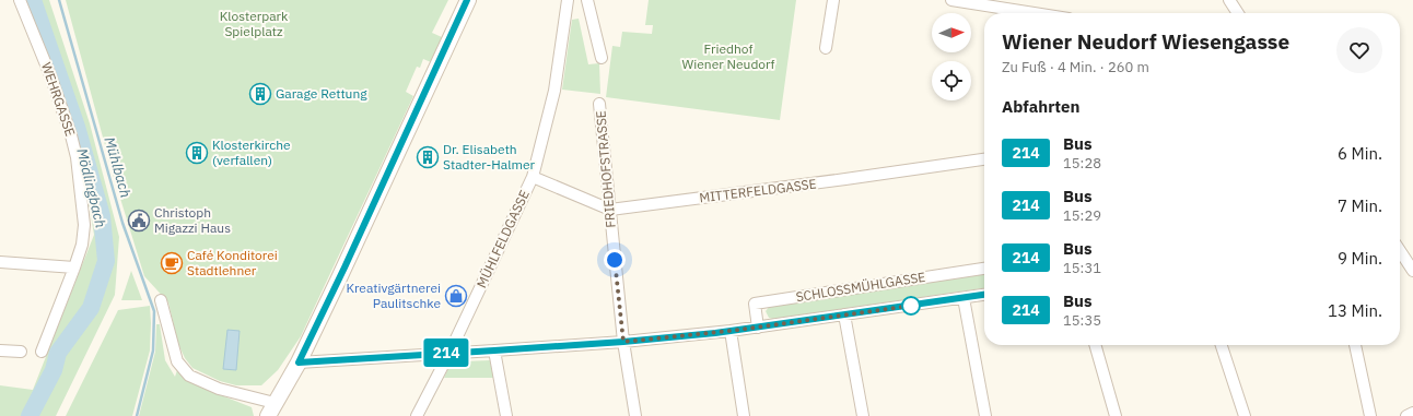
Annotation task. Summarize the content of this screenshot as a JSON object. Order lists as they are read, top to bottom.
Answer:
{
  "streets": {
    "street": [
      "WEHRGASSE",
      "FRIEDHOFSTRASSE",
      "MITTERFELDGASSE",
      "MÜHLFELDGASSE",
      "SCHLOSSMÜHLGASSE"
    ]
  },
  "crossings": [
    ["FRIEDHOFSTRASSE", "MITTERFELDGASSE"],
    ["FRIEDHOFSTRASSE", "SCHLOSSMÜHLGASSE"],
    ["MÜHLFELDGASSE", "SCHLOSSMÜHLGASSE"]
  ],
  "water": ["Mühlbach", "Mödlingbach"],
  "parks": ["Klosterpark Spielplatz", "Friedhof Wiener Neudorf"],
  "places": {
    "building": ["Garage Rettung", "Klosterkirche (verfallen)", "Dr. Elisabeth Stadter-Halmer"],
    "public building": ["Christoph Migazzi Haus"],
    "cafe": ["Café Konditorei Stadtlehner"],
    "shop": ["Kreativgärtnerei Paulitschke"]
  },
  "lines": ["bus line 214"],
  "north": "right",
  "page": {
    "on_map": "214",
    "heading": [
      ["Wiener Neudorf Wiesengasse", "Zu Fuß · 4 Min. · 260 m"],
      "Abfahrten"
    ],
    "list": [
      {
        "mark": "214",
        "name": "Bus",
        "note": "15:28",
        "value": "6 Min."
      },
      {
        "mark": "214",
        "name": "Bus",
        "note": "15:29",
        "value": "7 Min."
      },
      {
        "mark": "214",
        "name": "Bus",
        "note": "15:31",
        "value": "9 Min."
      },
      {
        "mark": "214",
        "name": "Bus",
        "note": "15:35",
        "value": "13 Min."
      }
    ]
  }
}
